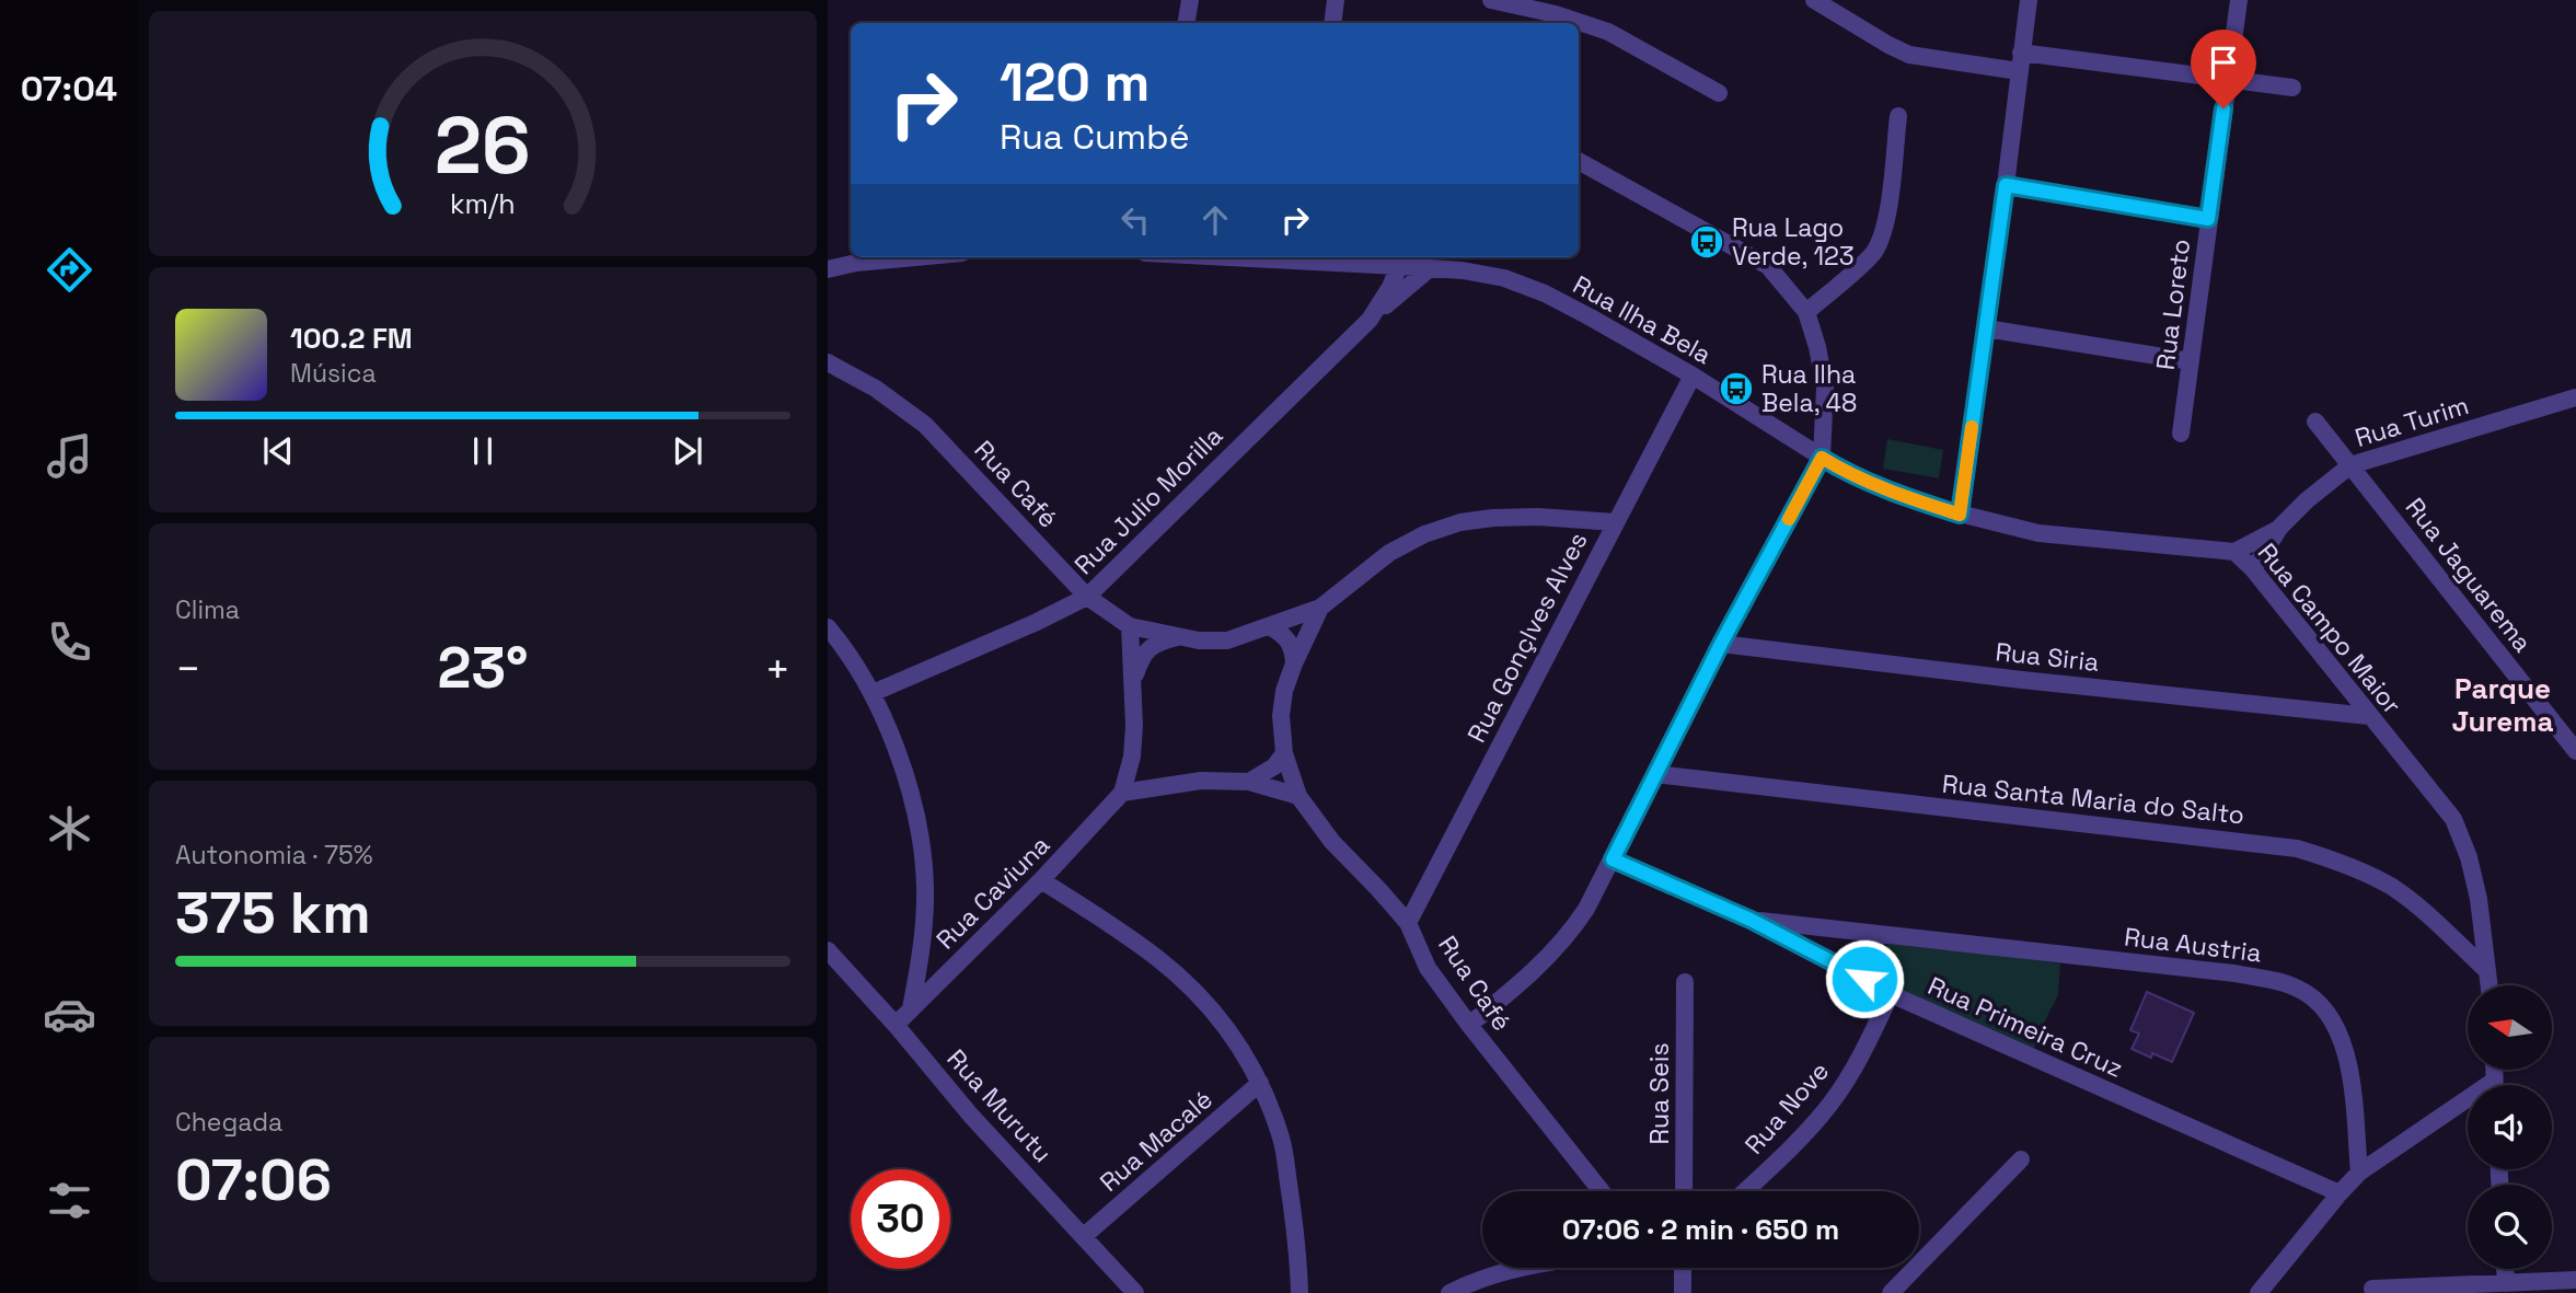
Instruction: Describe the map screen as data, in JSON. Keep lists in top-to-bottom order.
{
  "streets": {
    "street": [
      "Rua Loreto",
      "Rua Ilha Bela",
      "Rua Turim",
      "Rua Café",
      "Rua Julio Morilla",
      "Rua Jaguarema",
      "Rua Campo Maior",
      "Rua Gonçlves Alves",
      "Rua Siria",
      "Rua Santa Maria do Salto",
      "Rua Caviuna",
      "Rua Austria",
      "Rua Primeira Cruz",
      "Rua Seis",
      "Rua Murutu",
      "Rua Nove",
      "Rua Macalé"
    ]
  },
  "crossings": [
    ["Rua Ilha Bela", "Rua Julio Morilla"],
    ["Rua Ilha Bela", "Rua Campo Maior"],
    ["Rua Ilha Bela", "Rua Gonçlves Alves"],
    ["Rua Turim", "Rua Jaguarema"],
    ["Rua Turim", "Rua Campo Maior"],
    ["Rua Café", "Rua Julio Morilla"],
    ["Rua Café", "Rua Gonçlves Alves"],
    ["Rua Campo Maior", "Rua Siria"],
    ["Rua Campo Maior", "Rua Santa Maria do Salto"],
    ["Rua Caviuna", "Rua Murutu"],
    ["Rua Austria", "Rua Primeira Cruz"],
    ["Rua Primeira Cruz", "Rua Nove"],
    ["Rua Murutu", "Rua Macalé"]
  ],
  "districts": ["Parque Jurema"],
  "places": {
    "bus stop": ["Rua Lago Verde, 123", "Rua Ilha Bela, 48"]
  },
  "north": "left",
  "page": {
    "tabs": "07:04",
    "turn": ["120 m", "Rua Cumbé"],
    "song": ["100.2 FM", "Música"],
    "tile": [
      "Clima",
      ["Autonomia · 75%", "375 km"],
      ["Chegada", "07:06"]
    ],
    "heat": ["−", "23°", "+"],
    "limit": "30",
    "trip": "07:06 · 2 min · 650 m",
    "gauge": ["26", "km/h"]
  }
}
